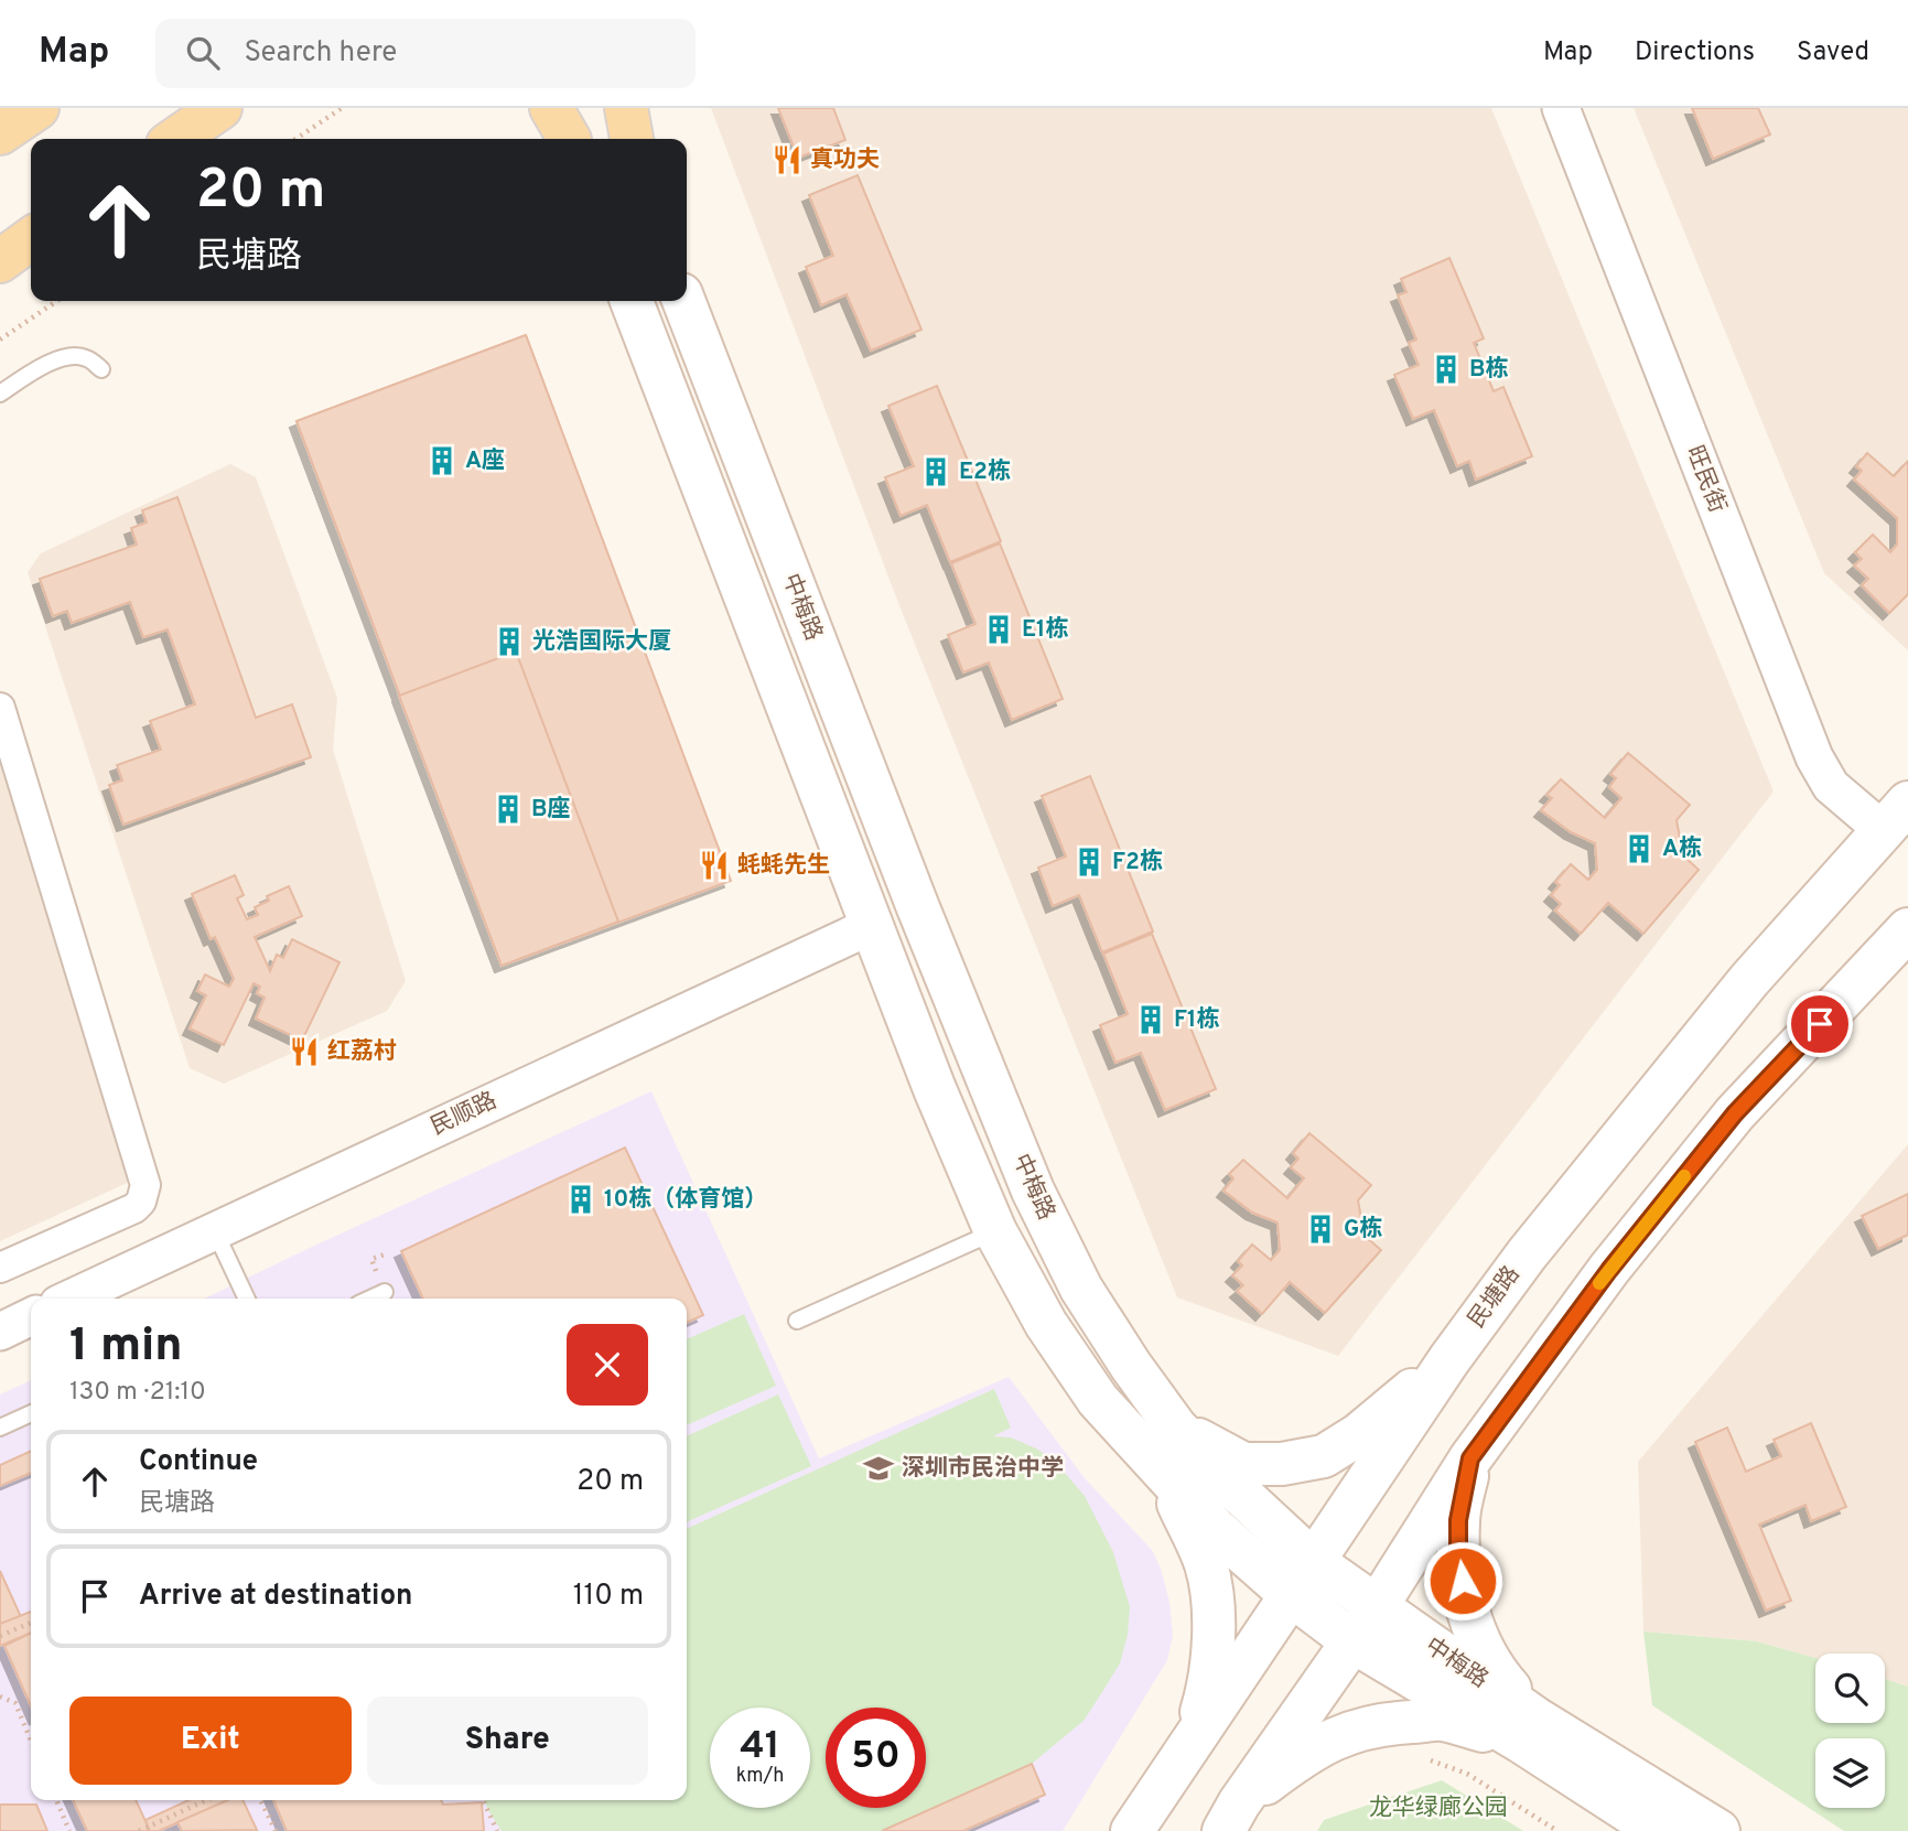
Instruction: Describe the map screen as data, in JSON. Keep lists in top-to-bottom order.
{
  "streets": {
    "main road": ["中梅路", "民塘路"],
    "street": ["旺民街", "民顺路"]
  },
  "crossings": [
    ["旺民街", "民塘路"],
    ["中梅路", "民顺路"],
    ["中梅路", "民塘路"]
  ],
  "parks": ["龙华绿廊公园"],
  "places": {
    "restaurant": ["真功夫", "蚝蚝先生", "红荔村"],
    "building": [
      "B栋",
      "A座",
      "E2栋",
      "E1栋",
      "光浩国际大厦",
      "B座",
      "A栋",
      "F2栋",
      "F1栋",
      "10栋（体育馆）",
      "G栋"
    ],
    "school or university": ["深圳市民治中学"]
  },
  "page": {
    "header": "Map",
    "search": "Search here",
    "nav": ["Map", "Directions", "Saved"],
    "turn": ["20 m", "民塘路"],
    "heading": ["1 min", "130 m · 21:10"],
    "list": [
      {
        "name": "Continue",
        "note": "民塘路",
        "value": "20 m"
      },
      {
        "name": "Arrive at destination",
        "value": "110 m"
      }
    ],
    "buttons": ["Exit", "Share"],
    "speed": "41 km/h",
    "limit": "50"
  }
}
